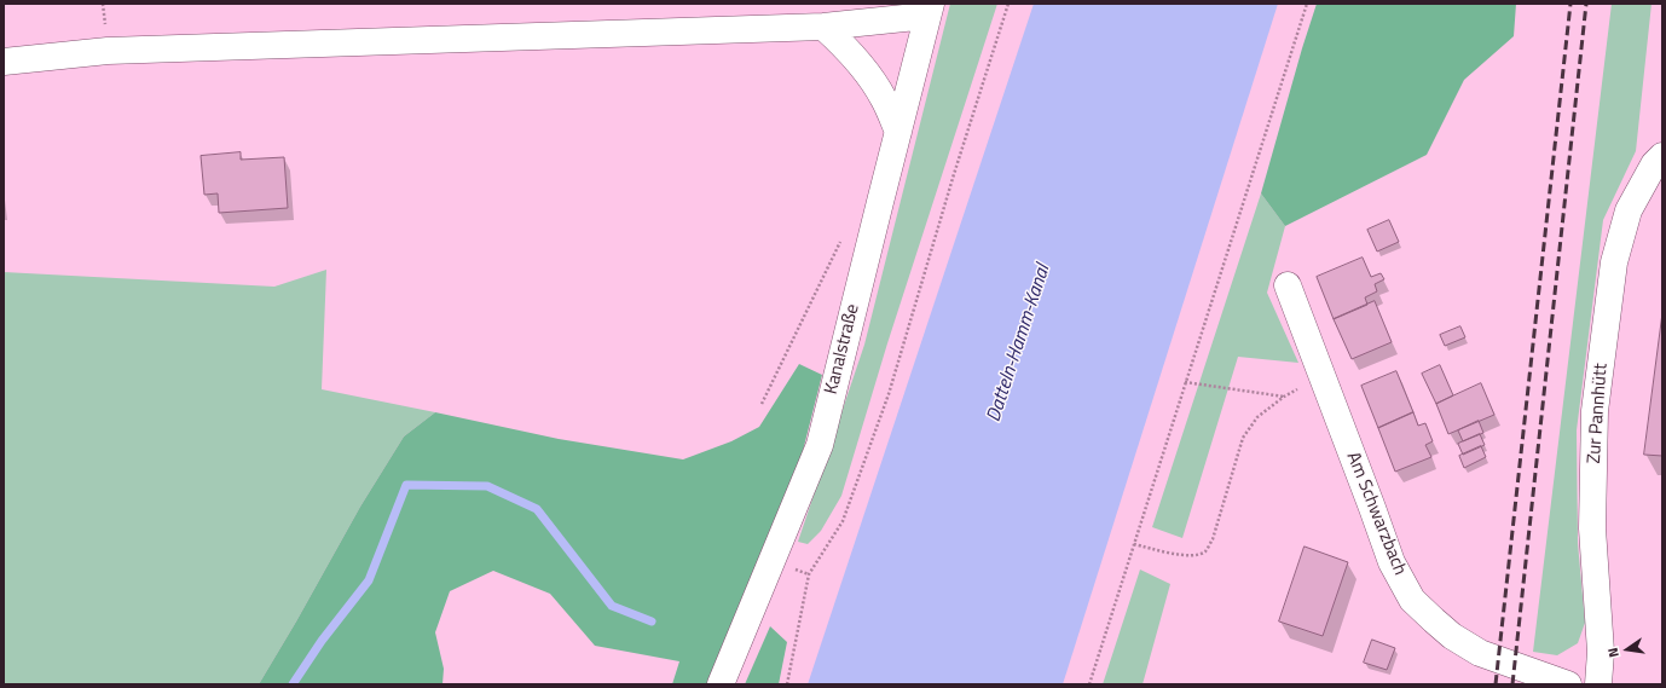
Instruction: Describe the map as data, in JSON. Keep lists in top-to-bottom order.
{
  "streets": {
    "street": ["Kanalstraße", "Zur Pannhütt", "Am Schwarzbach"]
  },
  "water": ["Datteln-Hamm-Kanal"],
  "north": "left"
}
